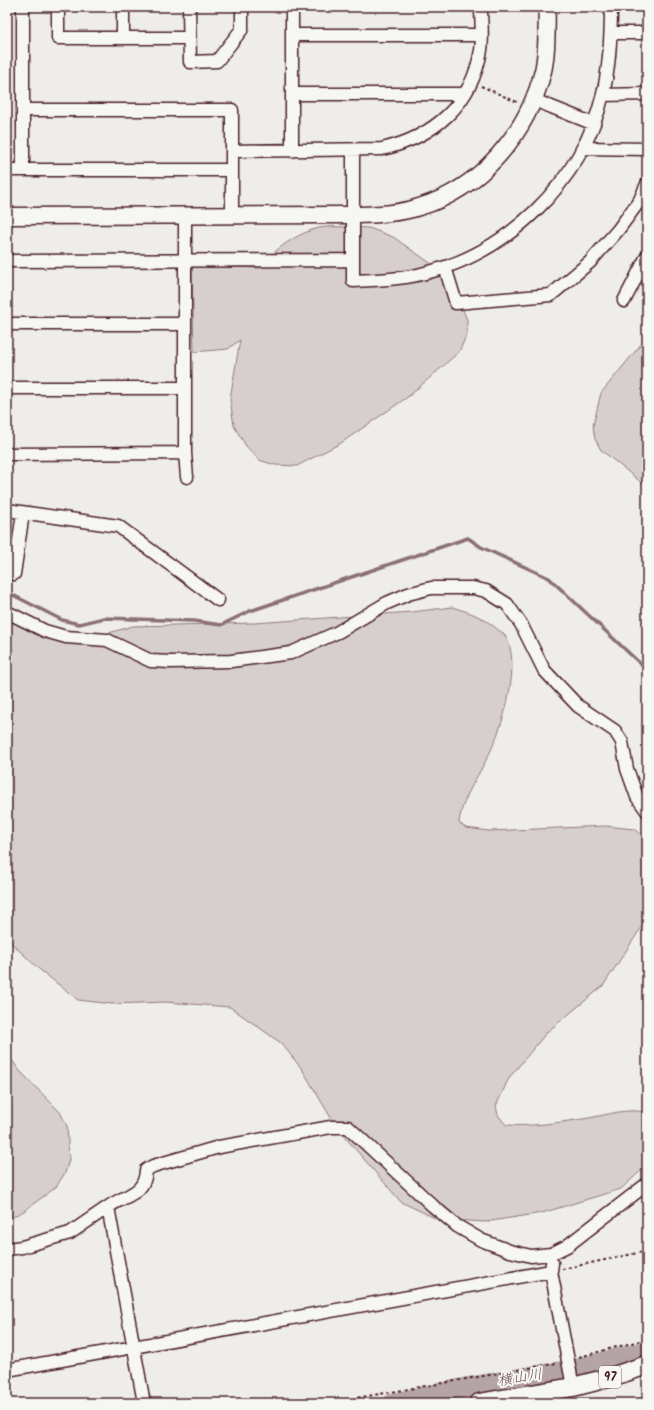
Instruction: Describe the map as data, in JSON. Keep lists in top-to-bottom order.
{
  "streets": {
    "main road": ["97"]
  },
  "water": ["横山川"]
}
